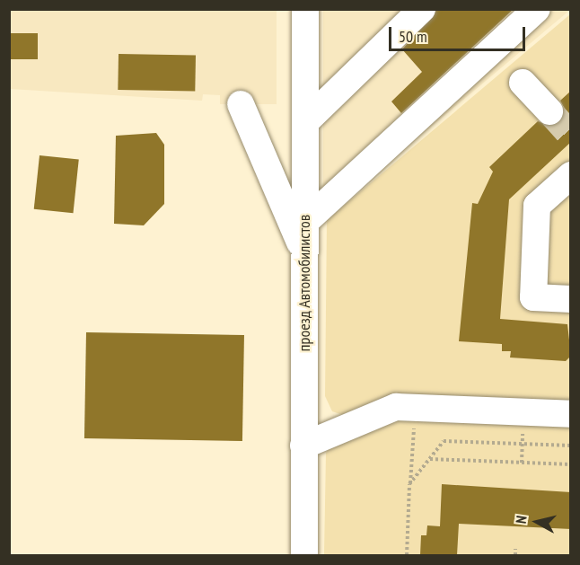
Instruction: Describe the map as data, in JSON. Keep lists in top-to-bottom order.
{
  "streets": {
    "street": ["проезд Автомобилистов"]
  },
  "scale_bar": "50 m",
  "north": "left"
}
